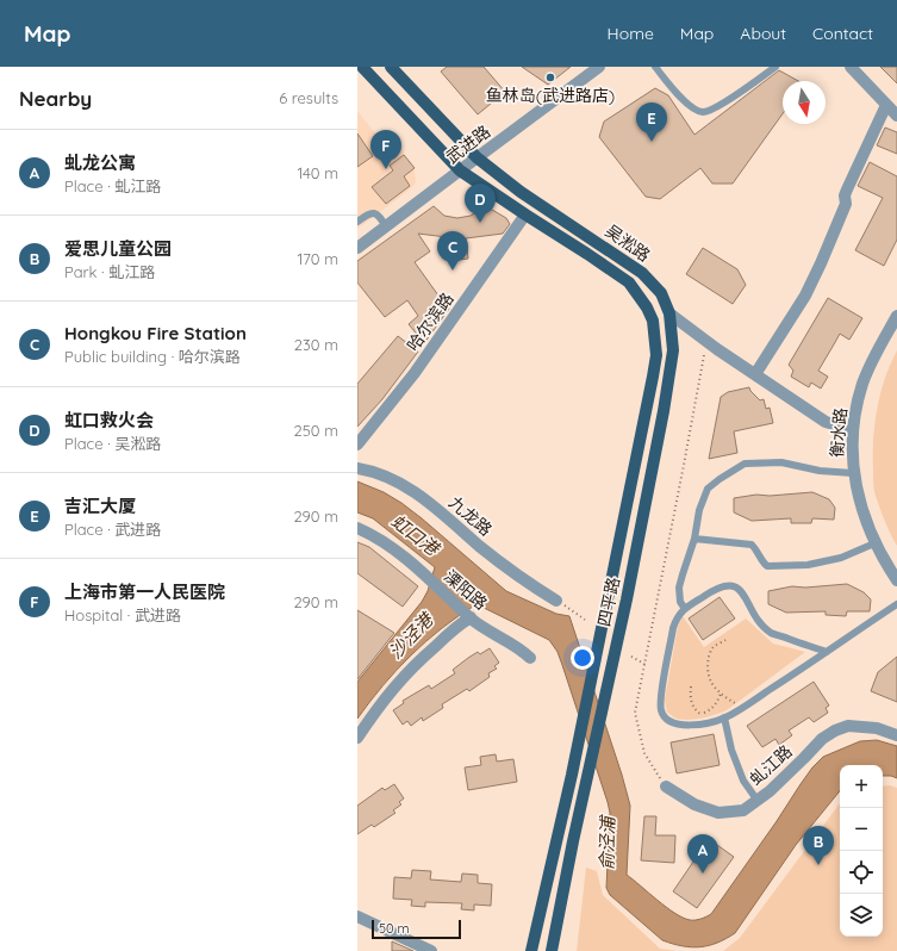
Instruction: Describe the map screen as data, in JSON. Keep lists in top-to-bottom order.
{
  "streets": {
    "main road": ["吴淞路", "四平路"],
    "street": [
      "武进路",
      "哈尔滨路",
      "衡水路",
      "九龙路",
      "溧阳路",
      "虬江路"
    ]
  },
  "crossings": [
    ["武进路", "吴淞路"],
    ["吴淞路", "哈尔滨路"],
    ["吴淞路", "衡水路"],
    ["吴淞路", "四平路"]
  ],
  "water": ["虹口港", "沙泾港", "俞泾浦"],
  "places": ["鱼林岛(武进路店)"],
  "scale_bar": "50 m",
  "north": "bottom",
  "page": {
    "header": "Map",
    "nav": [
      "Home",
      "Map",
      "About",
      "Contact"
    ],
    "heading": ["Nearby", "6 results"],
    "pins": [
      "E",
      "F",
      "D",
      "C",
      "B",
      "A"
    ],
    "list": [
      {
        "mark": "A",
        "name": "虬龙公寓",
        "note": "Place · 虬江路",
        "value": "140 m"
      },
      {
        "mark": "B",
        "name": "爱思儿童公园",
        "note": "Park · 虬江路",
        "value": "170 m"
      },
      {
        "mark": "C",
        "name": "Hongkou Fire Station",
        "note": "Public building · 哈尔滨路",
        "value": "230 m"
      },
      {
        "mark": "D",
        "name": "虹口救火会",
        "note": "Place · 吴淞路",
        "value": "250 m"
      },
      {
        "mark": "E",
        "name": "吉汇大厦",
        "note": "Place · 武进路",
        "value": "290 m"
      },
      {
        "mark": "F",
        "name": "上海市第一人民医院",
        "note": "Hospital · 武进路",
        "value": "290 m"
      }
    ],
    "map_buttons": ["+", "−"],
    "scale": "50 m"
  }
}
